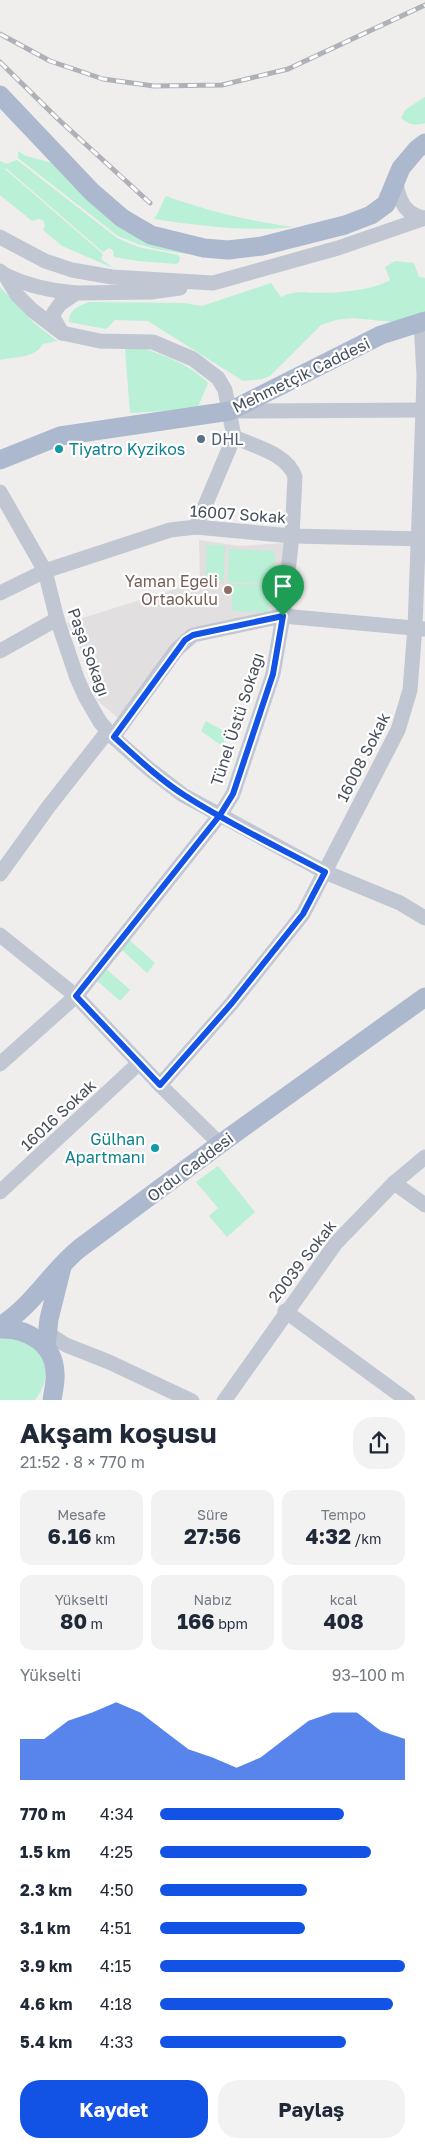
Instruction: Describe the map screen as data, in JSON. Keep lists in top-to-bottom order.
{
  "streets": {
    "main road": ["Mehmetçik Caddesi", "Ordu Caddesi"],
    "street": [
      "16007 Sokak",
      "Paşa Sokağı",
      "Tünel Üstü Sokağı",
      "16008 Sokak",
      "16016 Sokak",
      "20039 Sokak"
    ]
  },
  "crossings": [
    ["Mehmetçik Caddesi", "16008 Sokak"],
    ["16007 Sokak", "Paşa Sokağı"],
    ["16007 Sokak", "Tünel Üstü Sokağı"],
    ["16007 Sokak", "16008 Sokak"],
    ["Paşa Sokağı", "Tünel Üstü Sokağı"],
    ["Paşa Sokağı", "16008 Sokak"]
  ],
  "places": [
    "DHL",
    "Tiyatro Kyzikos",
    "Yaman Egeli Ortaokulu",
    "Gülhan Apartmanı"
  ],
  "page": {
    "heading": ["Akşam koşusu", "21:52 · 8 × 770 m"],
    "stats": [
      ["Mesafe", "6.16 km"],
      ["Süre", "27:56"],
      ["Tempo", "4:32 /km"],
      ["Yükselti", "80 m"],
      ["Nabız", "166 bpm"],
      ["kcal", "408"]
    ],
    "chart": ["Yükselti", "93–100 m"],
    "list": [
      {
        "name": "770 m",
        "note": "4:34"
      },
      {
        "name": "1.5 km",
        "note": "4:25"
      },
      {
        "name": "2.3 km",
        "note": "4:50"
      },
      {
        "name": "3.1 km",
        "note": "4:51"
      },
      {
        "name": "3.9 km",
        "note": "4:15"
      },
      {
        "name": "4.6 km",
        "note": "4:18"
      },
      {
        "name": "5.4 km",
        "note": "4:33"
      }
    ],
    "buttons": ["Kaydet", "Paylaş"]
  }
}
